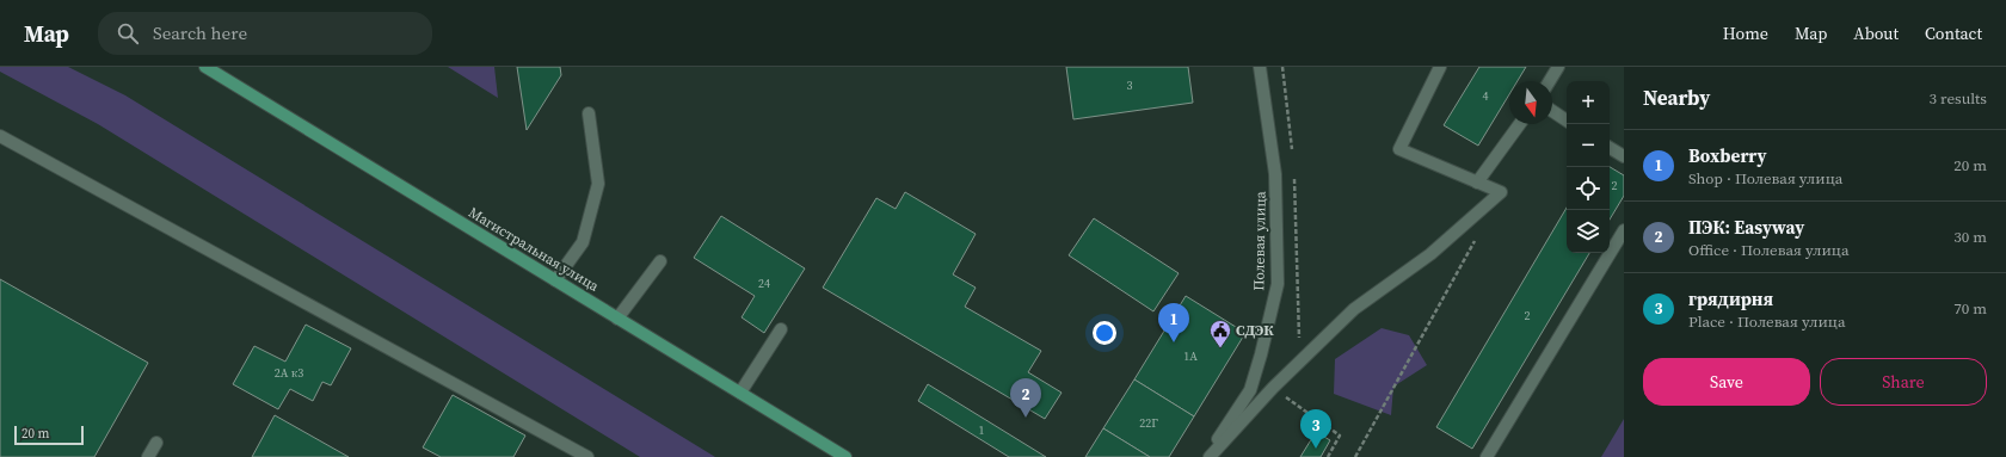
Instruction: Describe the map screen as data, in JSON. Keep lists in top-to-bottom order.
{
  "streets": {
    "main road": ["Магистральная улица"],
    "street": ["Полевая улица"]
  },
  "places": {
    "public building": ["СДЭК"]
  },
  "house_numbers": [
    "3",
    "4",
    "2",
    "24",
    "2",
    "1А",
    "2А к3",
    "22Г",
    "1"
  ],
  "scale_bar": "20 m",
  "north": "bottom",
  "page": {
    "header": "Map",
    "search": "Search here",
    "nav": [
      "Home",
      "Map",
      "About",
      "Contact"
    ],
    "heading": ["Nearby", "3 results"],
    "map_buttons": ["+", "−"],
    "list": [
      {
        "mark": "1",
        "name": "Boxberry",
        "note": "Shop · Полевая улица",
        "value": "20 m"
      },
      {
        "mark": "2",
        "name": "ПЭК: Easyway",
        "note": "Office · Полевая улица",
        "value": "30 m"
      },
      {
        "mark": "3",
        "name": "грядирня",
        "note": "Place · Полевая улица",
        "value": "70 m"
      }
    ],
    "pins": ["1", "2", "3"],
    "buttons": ["Save", "Share"],
    "scale": "20 m"
  }
}
